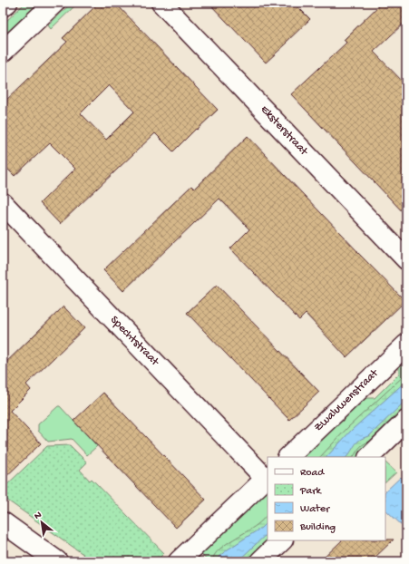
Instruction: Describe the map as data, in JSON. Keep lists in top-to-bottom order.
{
  "streets": {
    "street": ["Eksterstraat", "Spechtstraat", "Zwaluwenstraat"]
  },
  "legend": [
    "Road",
    "Park",
    "Water",
    "Building"
  ],
  "north": "top left"
}
